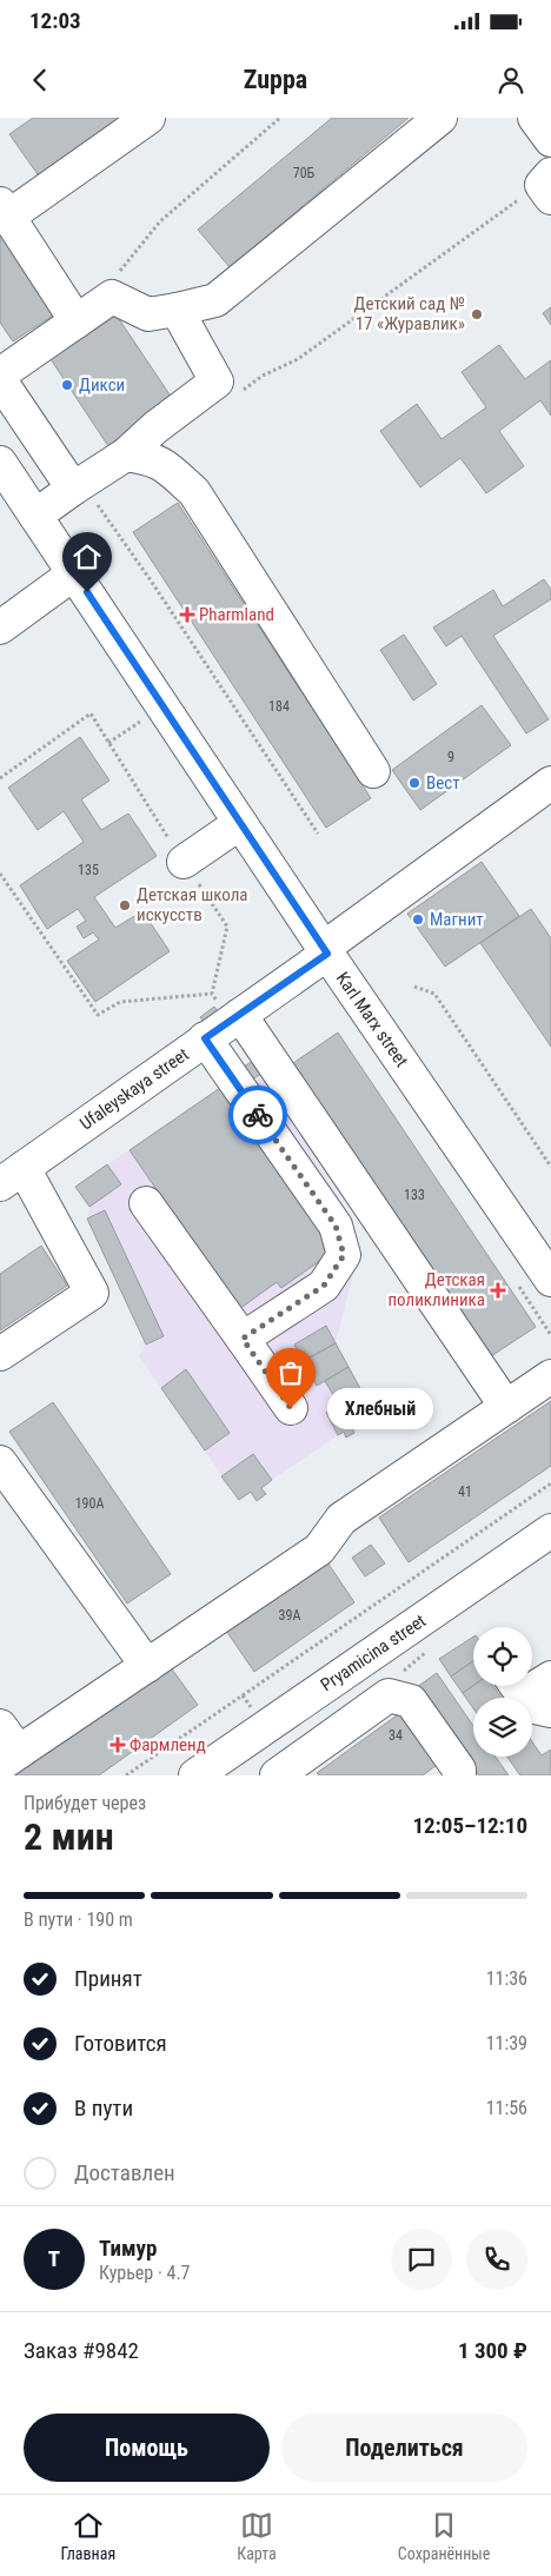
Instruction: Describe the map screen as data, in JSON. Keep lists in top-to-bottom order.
{
  "streets": {
    "street": ["Karl Marx street", "Ufaleyskaya street", "Pryamicina street"]
  },
  "crossings": [
    ["Karl Marx street", "Ufaleyskaya street"]
  ],
  "places": {
    "other": [
      "Детский сад № 17 «Журавлик»",
      "Дикси",
      "Вест",
      "Детская школа искусств",
      "Магнит",
      "Хлебный"
    ],
    "health": ["Pharmland", "Детская поликлиника", "Фармленд"]
  },
  "house_numbers": [
    "70Б",
    "184",
    "9",
    "135",
    "133",
    "41",
    "190А",
    "39А",
    "34"
  ],
  "page": {
    "status": "12:03",
    "header": "Zuppa",
    "bubble": "Хлебный",
    "heading": ["2 мин", "Прибудет через", "12:05–12:10"],
    "panel": [
      "Тимур",
      "Курьер · 4.7",
      "Заказ #9842",
      "1 300 ₽"
    ],
    "bar": "В пути · 190 m",
    "list": [
      ["Принят", "11:36"],
      ["Готовится", "11:39"],
      ["В пути", "11:56"],
      "Доставлен"
    ],
    "round": "Т",
    "buttons": ["Помощь", "Поделиться"],
    "tabs": ["Главная", "Карта", "Сохранённые"]
  }
}
